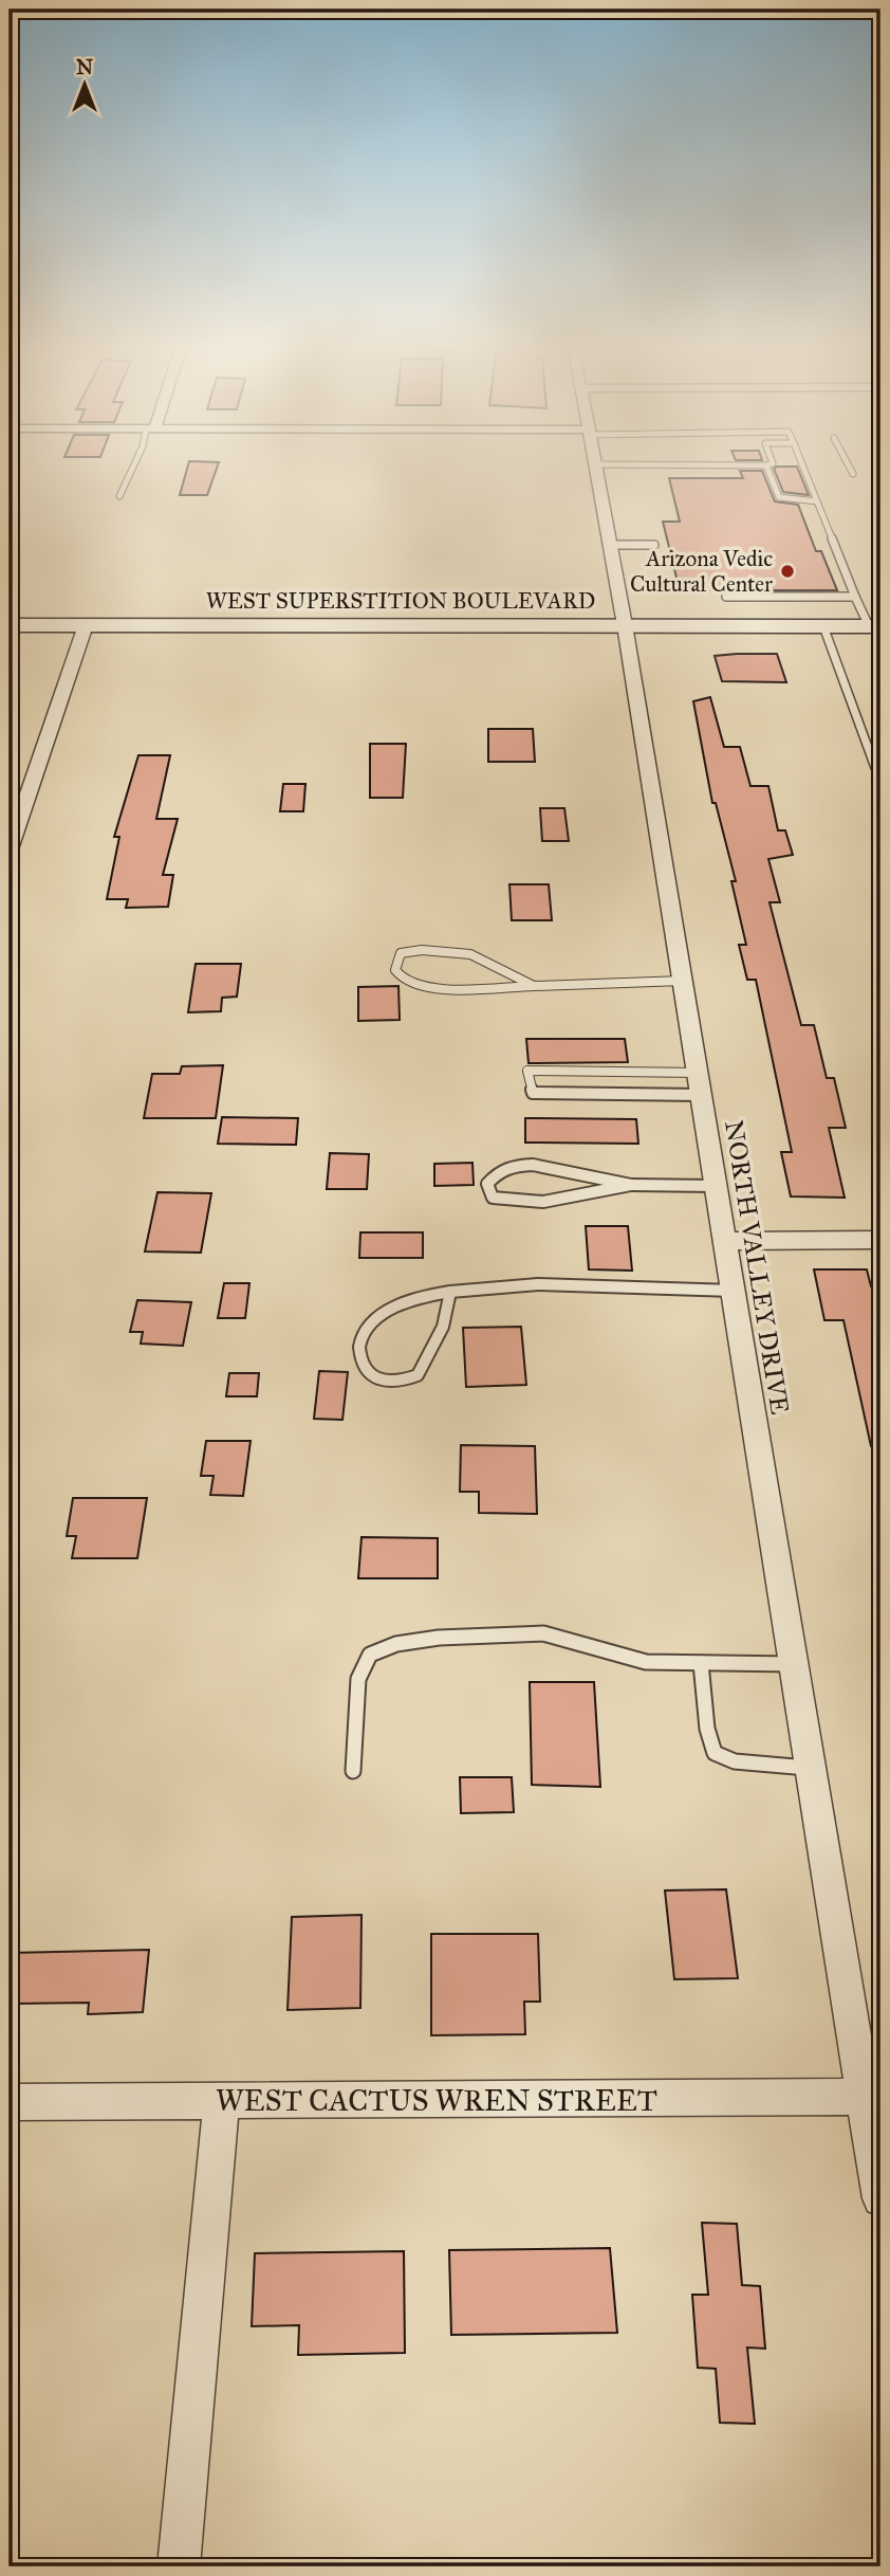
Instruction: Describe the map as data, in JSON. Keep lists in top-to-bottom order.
{
  "streets": {
    "main road": ["WEST SUPERSTITION BOULEVARD"],
    "street": ["NORTH VALLEY DRIVE", "WEST CACTUS WREN STREET"]
  },
  "crossings": [
    ["WEST SUPERSTITION BOULEVARD", "NORTH VALLEY DRIVE"],
    ["NORTH VALLEY DRIVE", "WEST CACTUS WREN STREET"]
  ],
  "places": ["Arizona Vedic Cultural Center"],
  "north": "top"
}
